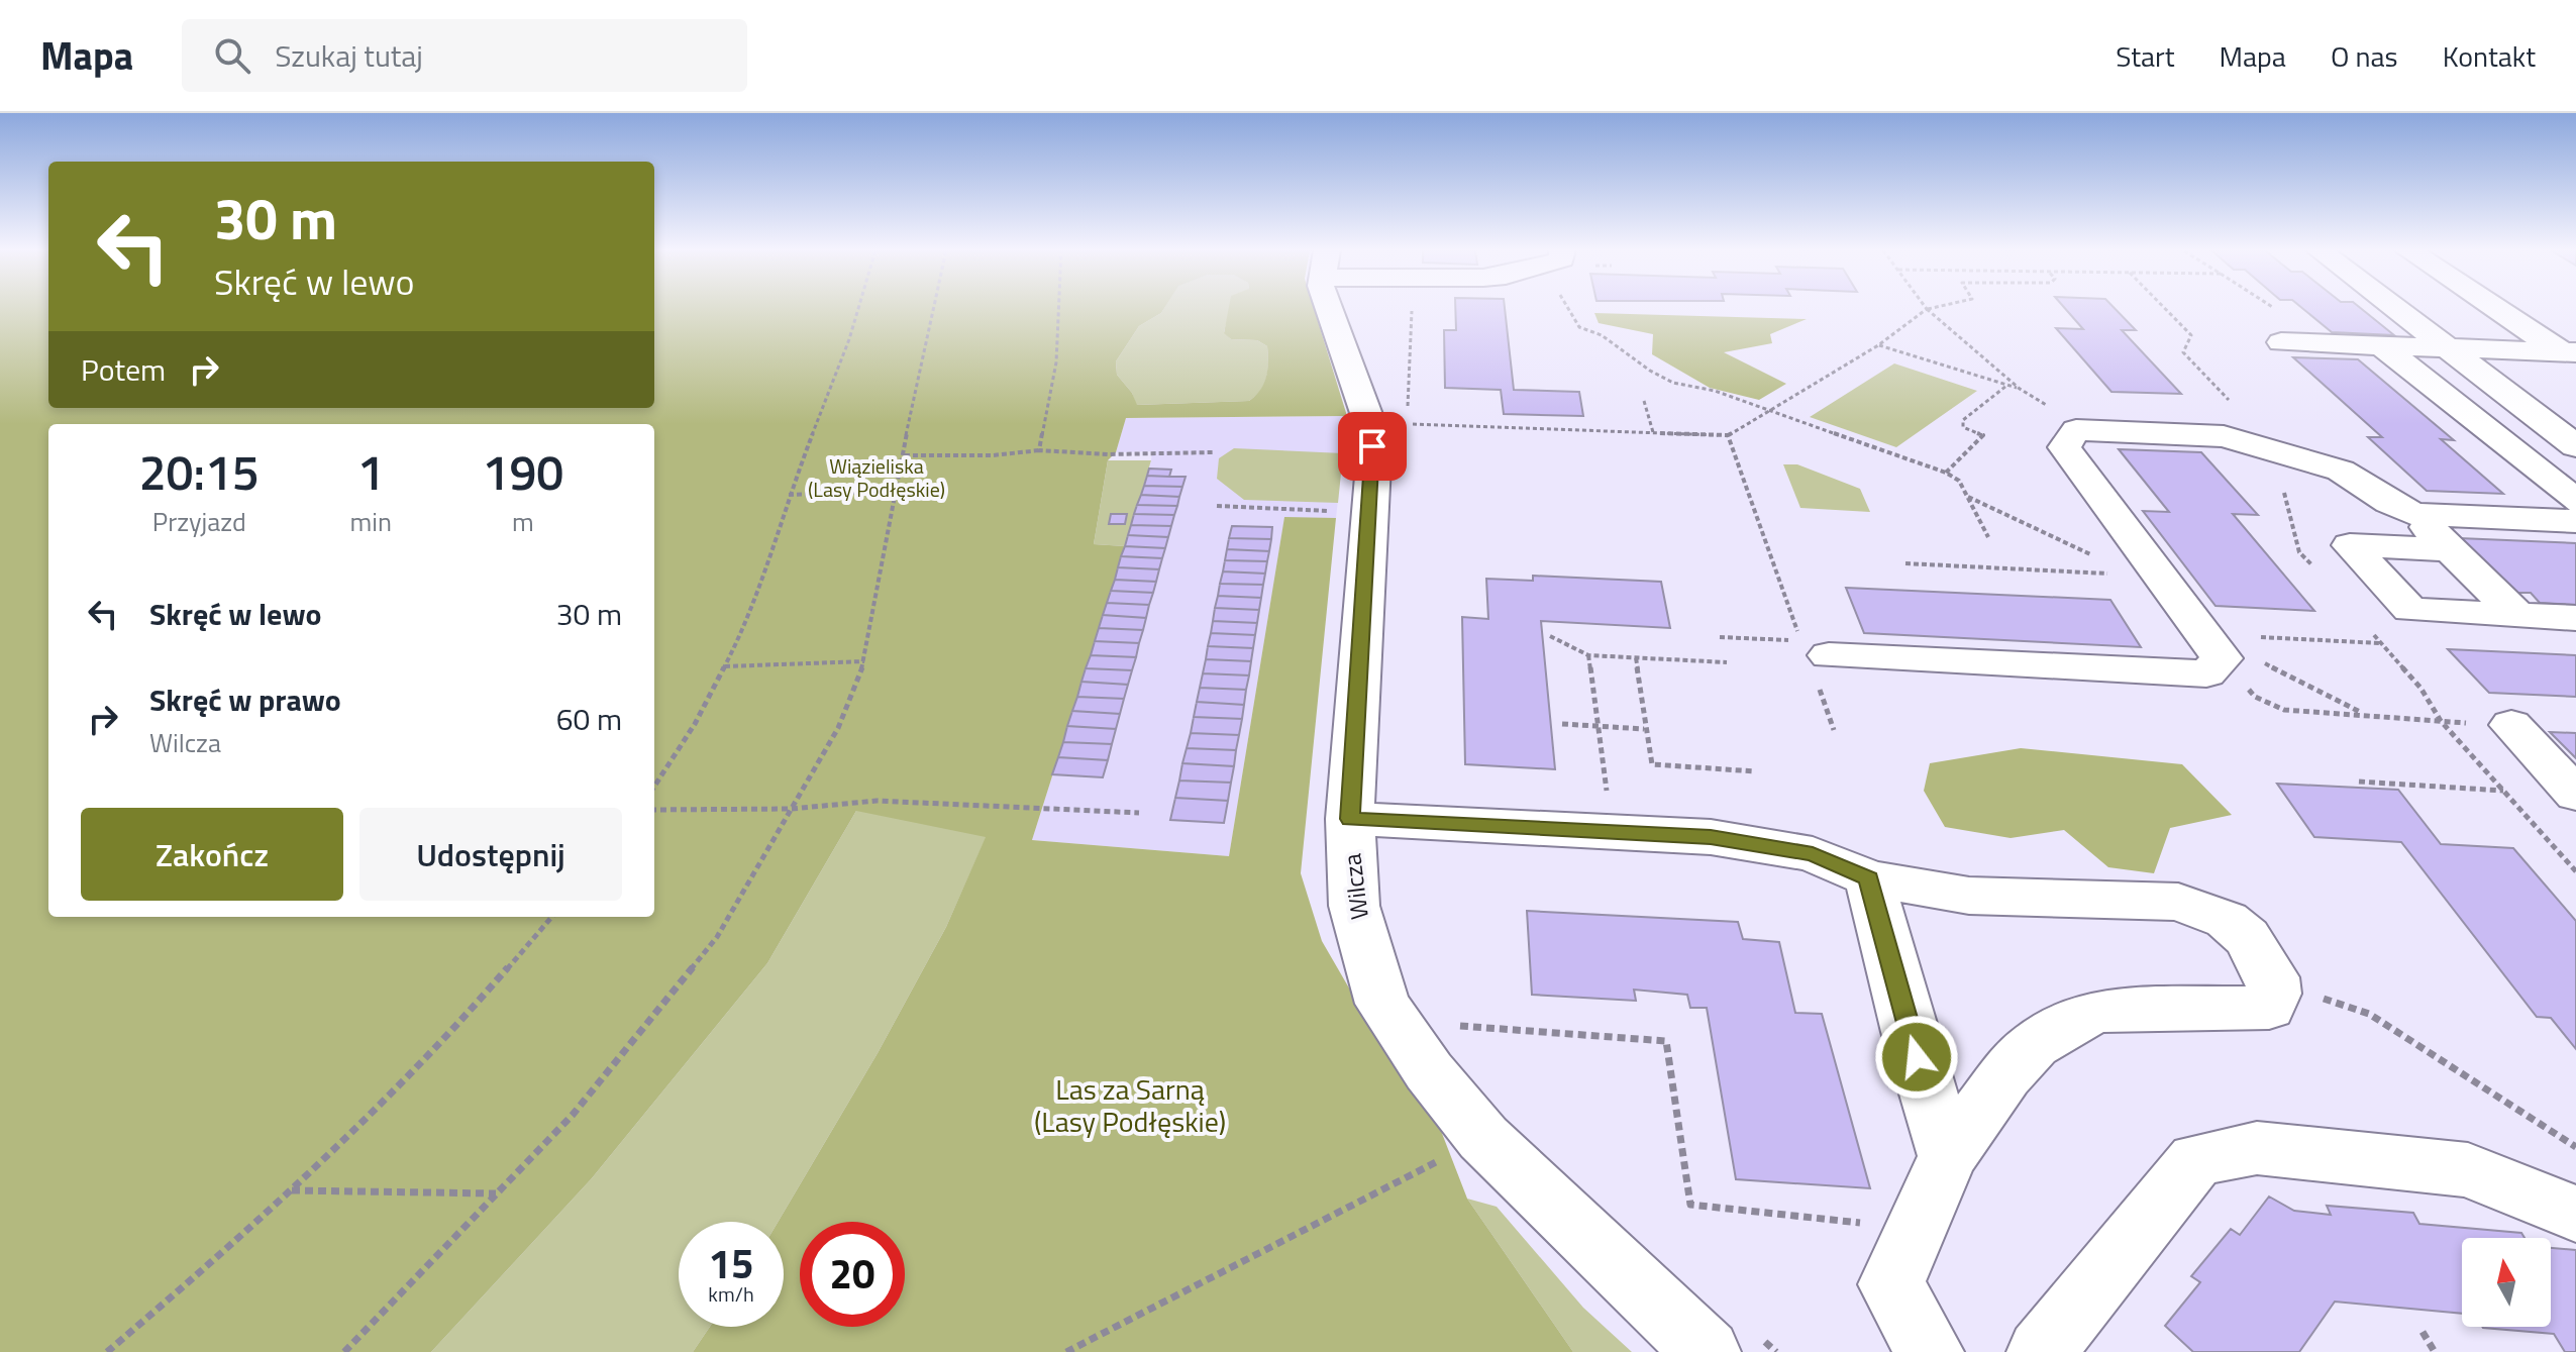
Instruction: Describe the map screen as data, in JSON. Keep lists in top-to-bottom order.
{
  "streets": {
    "street": ["Wilcza"]
  },
  "parks": ["Wiązieliska (Lasy Podłęskie)", "Las za Sarną (Lasy Podłęskie)"],
  "north": "top",
  "page": {
    "header": "Mapa",
    "search": "Szukaj tutaj",
    "nav": [
      "Start",
      "Mapa",
      "O nas",
      "Kontakt"
    ],
    "turn": ["30 m", "Skręć w lewo"],
    "then": "Potem",
    "eta": [
      "20:15",
      "Przyjazd",
      "1",
      "min",
      "190",
      "m"
    ],
    "list": [
      {
        "name": "Skręć w lewo",
        "value": "30 m"
      },
      {
        "name": "Skręć w prawo",
        "note": "Wilcza",
        "value": "60 m"
      }
    ],
    "buttons": ["Zakończ", "Udostępnij"],
    "speed": "15 km/h",
    "limit": "20"
  }
}
